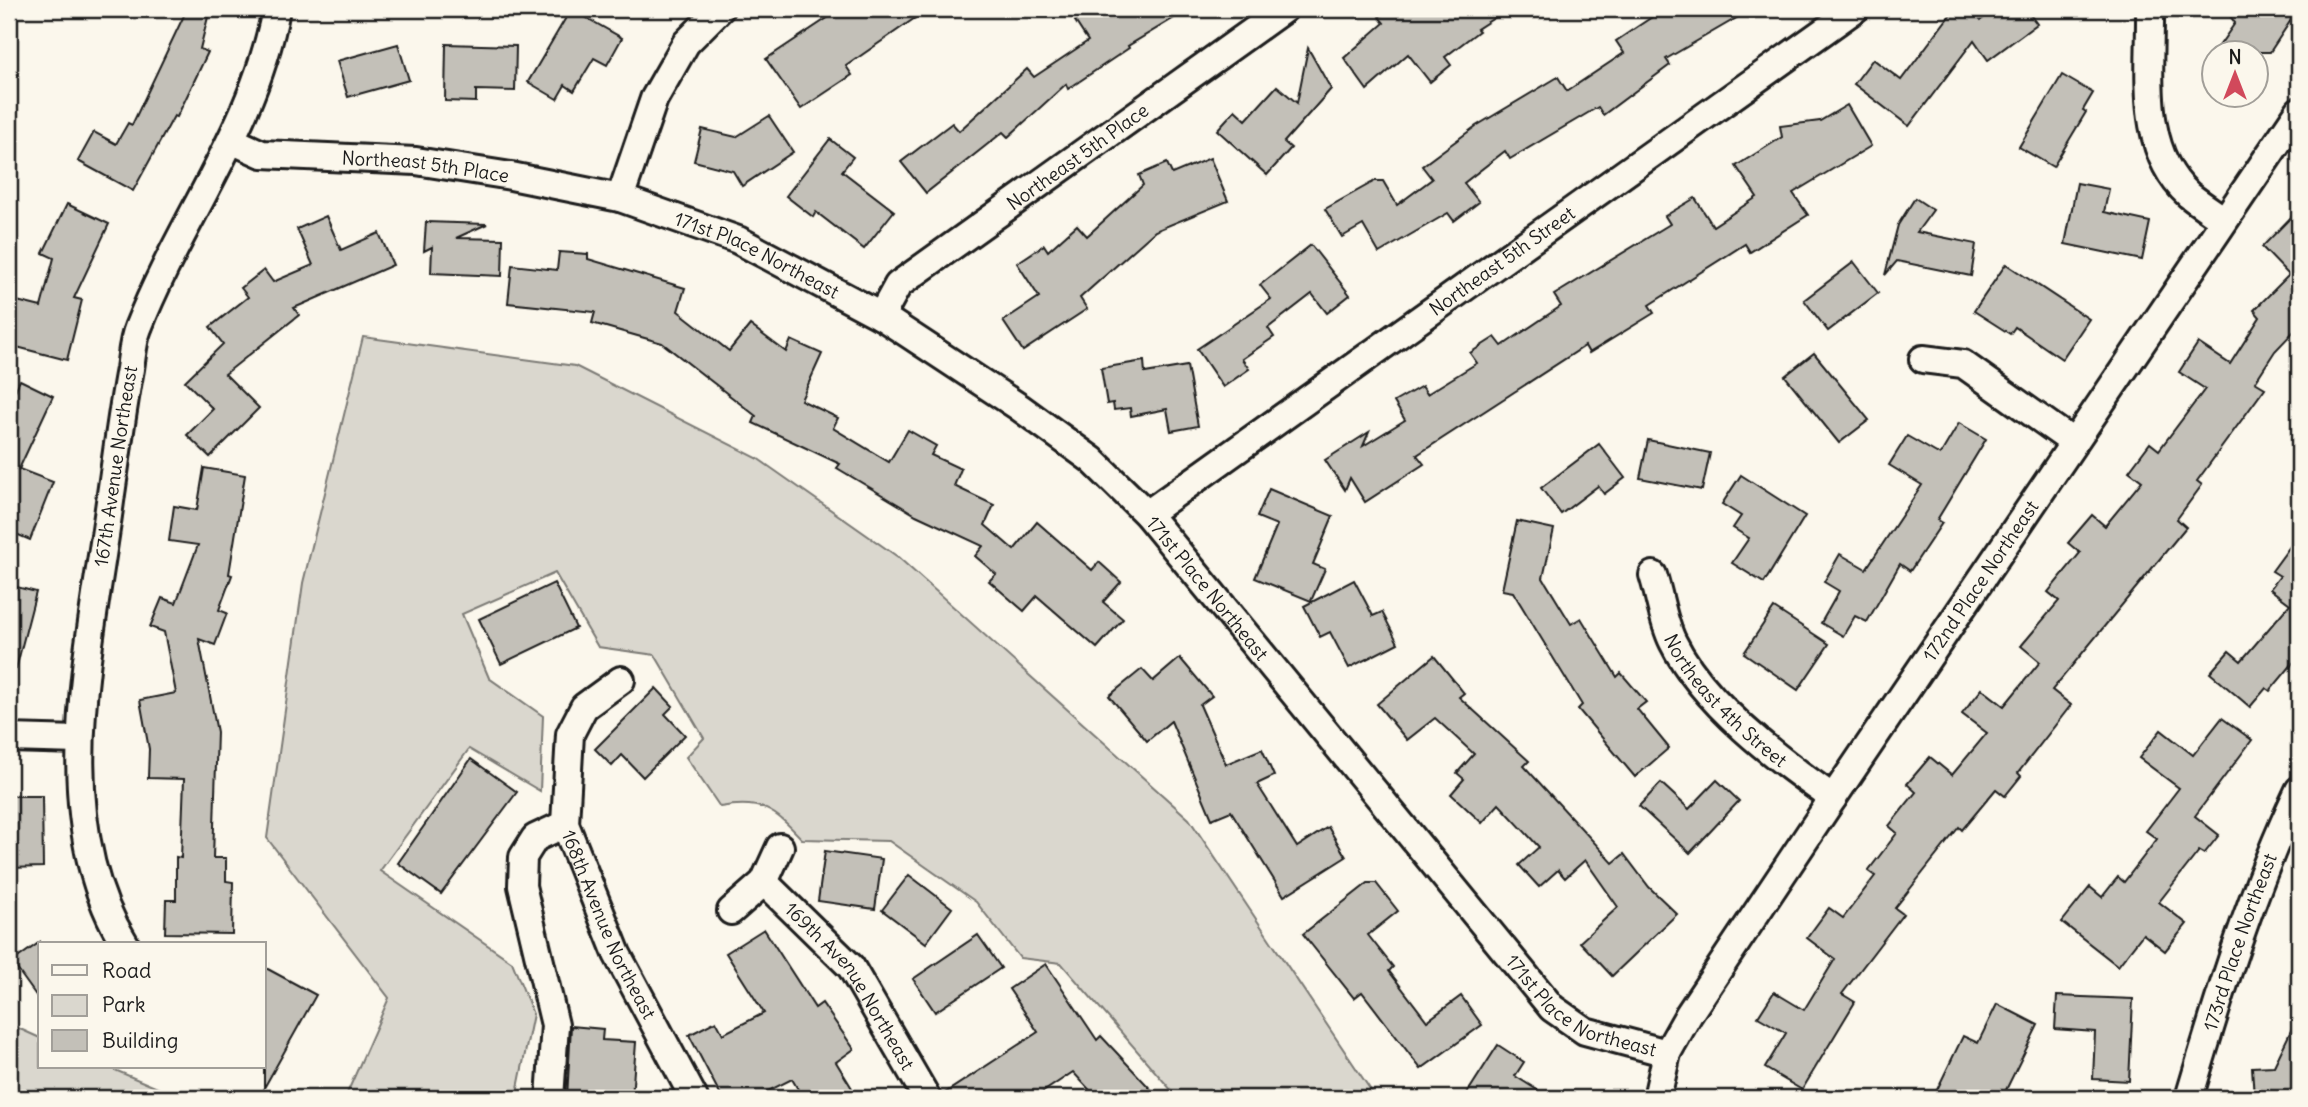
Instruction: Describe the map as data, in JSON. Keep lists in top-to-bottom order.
{
  "streets": {
    "street": [
      "Northeast 5th Place",
      "171st Place Northeast",
      "Northeast 5th Street",
      "167th Avenue Northeast",
      "172nd Place Northeast",
      "Northeast 4th Street",
      "168th Avenue Northeast",
      "173rd Place Northeast",
      "169th Avenue Northeast"
    ]
  },
  "crossings": [
    ["Northeast 5th Place", "171st Place Northeast"],
    ["Northeast 5th Place", "167th Avenue Northeast"],
    ["171st Place Northeast", "Northeast 5th Street"],
    ["171st Place Northeast", "172nd Place Northeast"],
    ["172nd Place Northeast", "Northeast 4th Street"]
  ],
  "legend": ["Road", "Park", "Building"],
  "north": "top"
}
